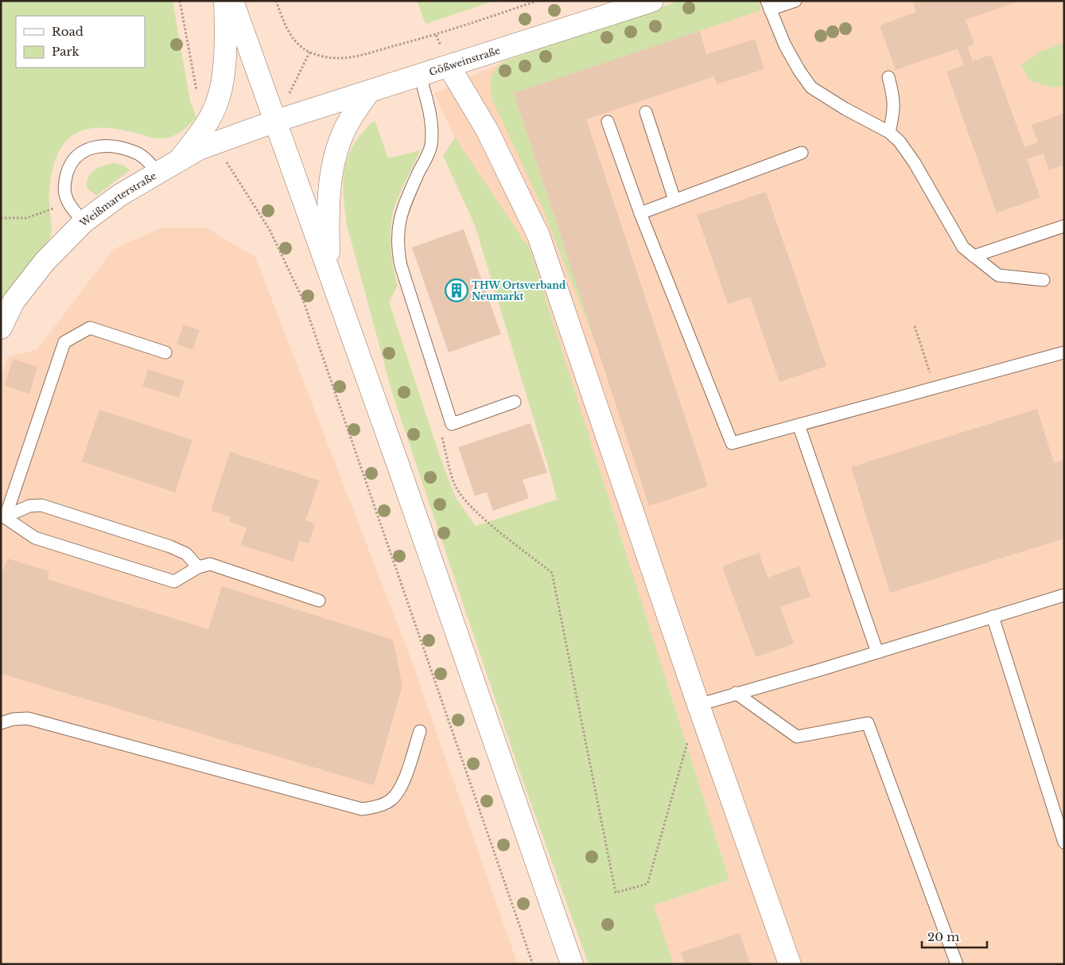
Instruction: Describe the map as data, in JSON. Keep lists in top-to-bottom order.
{
  "streets": {
    "street": ["Gößweinstraße", "Weißmarterstraße"]
  },
  "places": {
    "building": ["THW Ortsverband Neumarkt"]
  },
  "legend": ["Road", "Park"],
  "scale_bar": "20 m"
}
